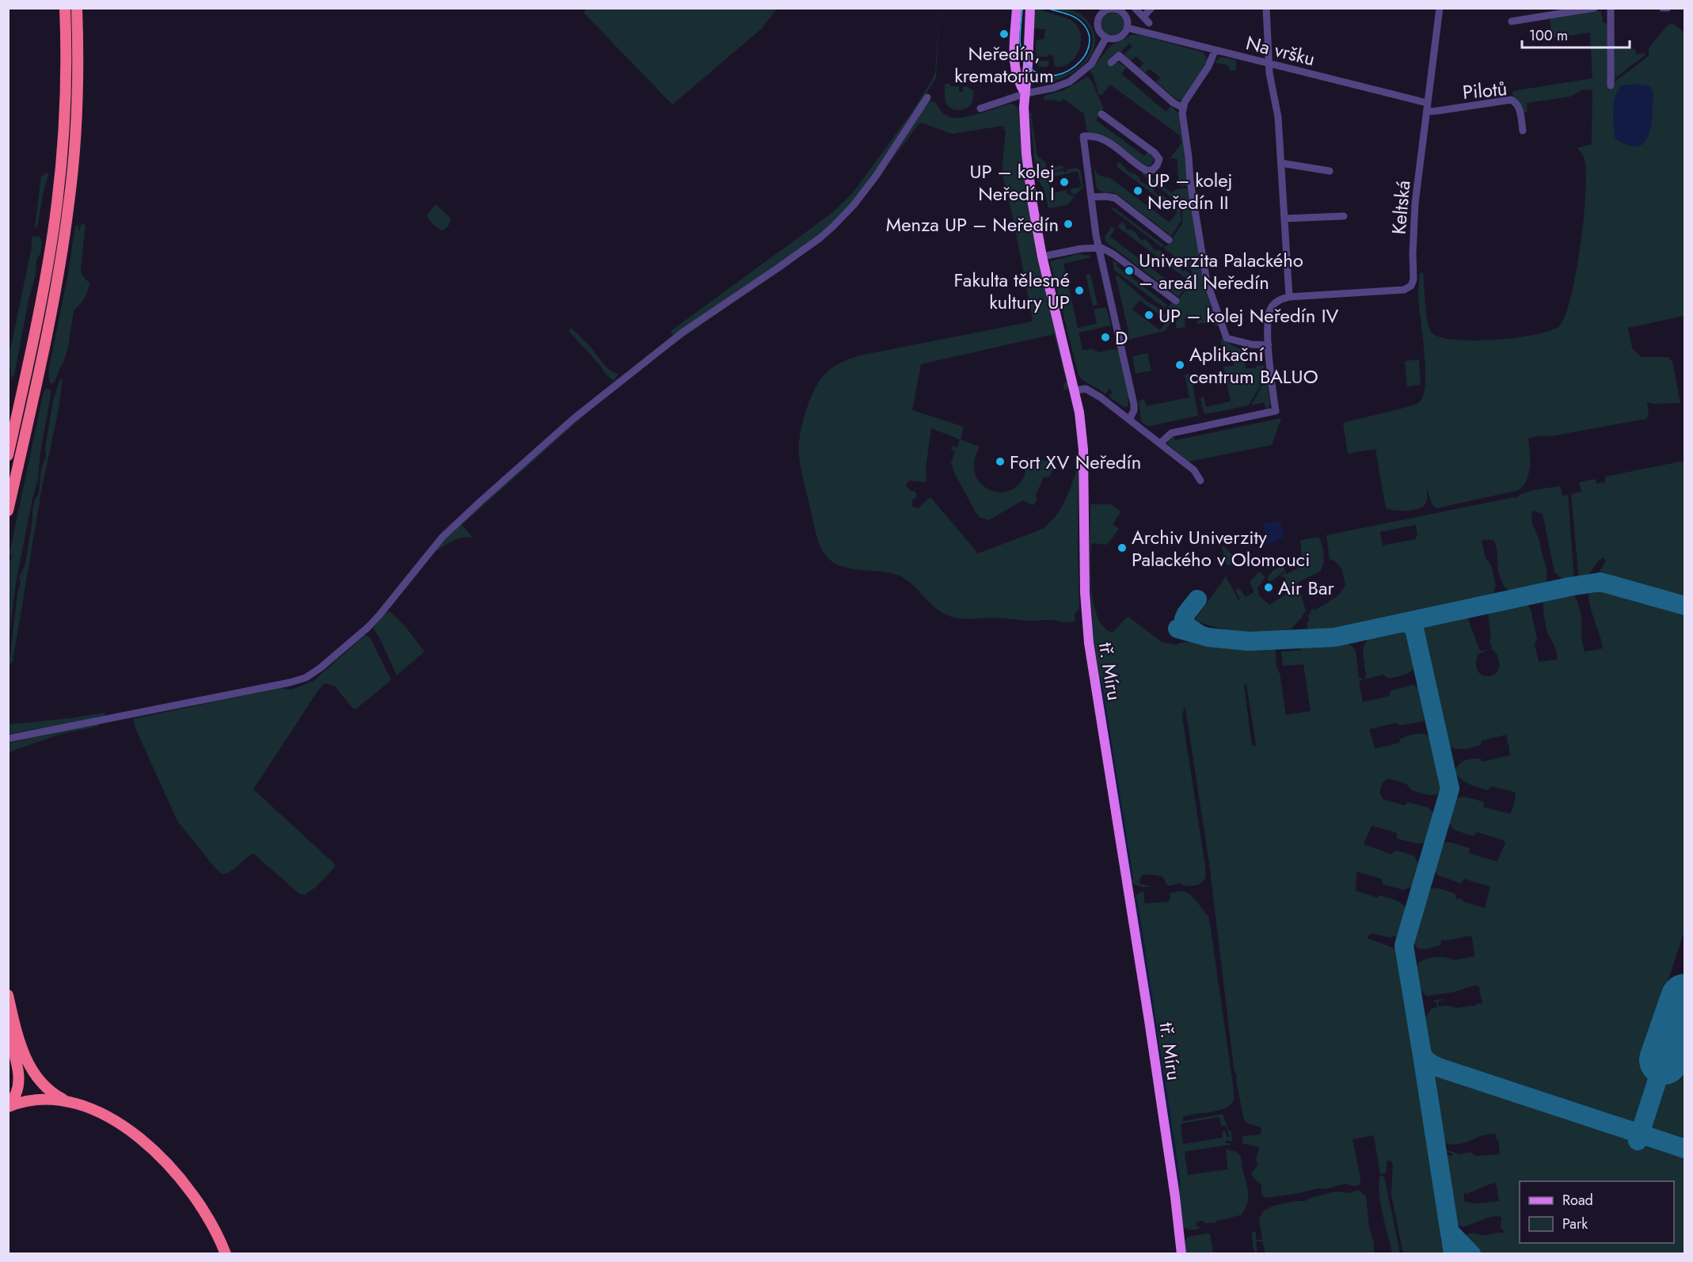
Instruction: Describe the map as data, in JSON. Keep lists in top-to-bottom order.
{
  "streets": {
    "main road": ["tř. Míru"],
    "street": ["Na vršku", "Pilotů", "Keltská"]
  },
  "crossings": [
    ["Na vršku", "Keltská"],
    ["Pilotů", "Keltská"]
  ],
  "places": [
    "Neředín, krematorium",
    "UP – kolej Neředín I",
    "UP – kolej Neředín II",
    "Menza UP – Neředín",
    "Univerzita Palackého – areál Neředín",
    "Fakulta tělesné kultury UP",
    "UP – kolej Neředín IV",
    "D",
    "Aplikační centrum BALUO",
    "Fort XV Neředín",
    "Archiv Univerzity Palackého v Olomouci",
    "Air Bar"
  ],
  "legend": ["Road", "Park"],
  "scale_bar": "100 m"
}
